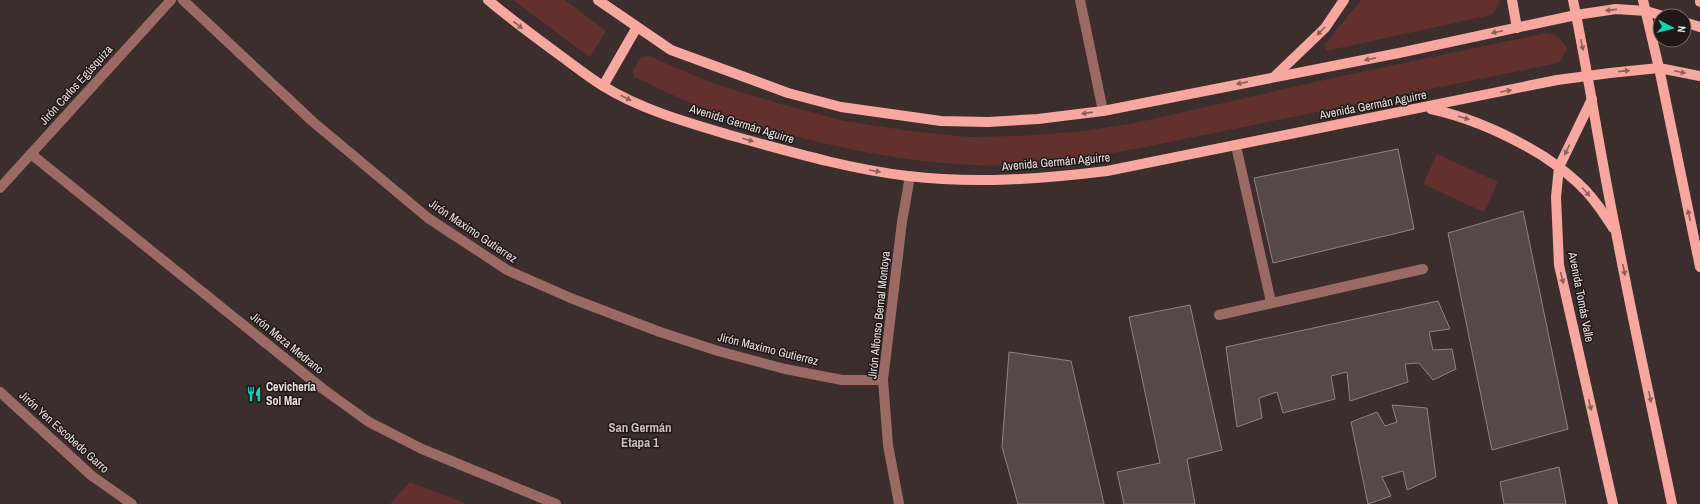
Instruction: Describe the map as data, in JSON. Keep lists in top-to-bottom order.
{
  "streets": {
    "main road": ["Avenida Germán Aguirre", "Avenida Tomás Valle"],
    "street": [
      "Jirón Carlos Egúsquiza",
      "Jirón Maximo Gutierrez",
      "Jirón Alfonso Bernal Montoya",
      "Jirón Meza Medrano",
      "Jirón Yen Escobedo Garro"
    ]
  },
  "crossings": [
    ["Jirón Carlos Egúsquiza", "Jirón Meza Medrano"],
    ["Avenida Germán Aguirre", "Jirón Alfonso Bernal Montoya"],
    ["Jirón Maximo Gutierrez", "Jirón Alfonso Bernal Montoya"]
  ],
  "districts": ["San Germán Etapa 1"],
  "places": {
    "restaurant": ["Cevichería Sol Mar"]
  },
  "north": "right"
}
